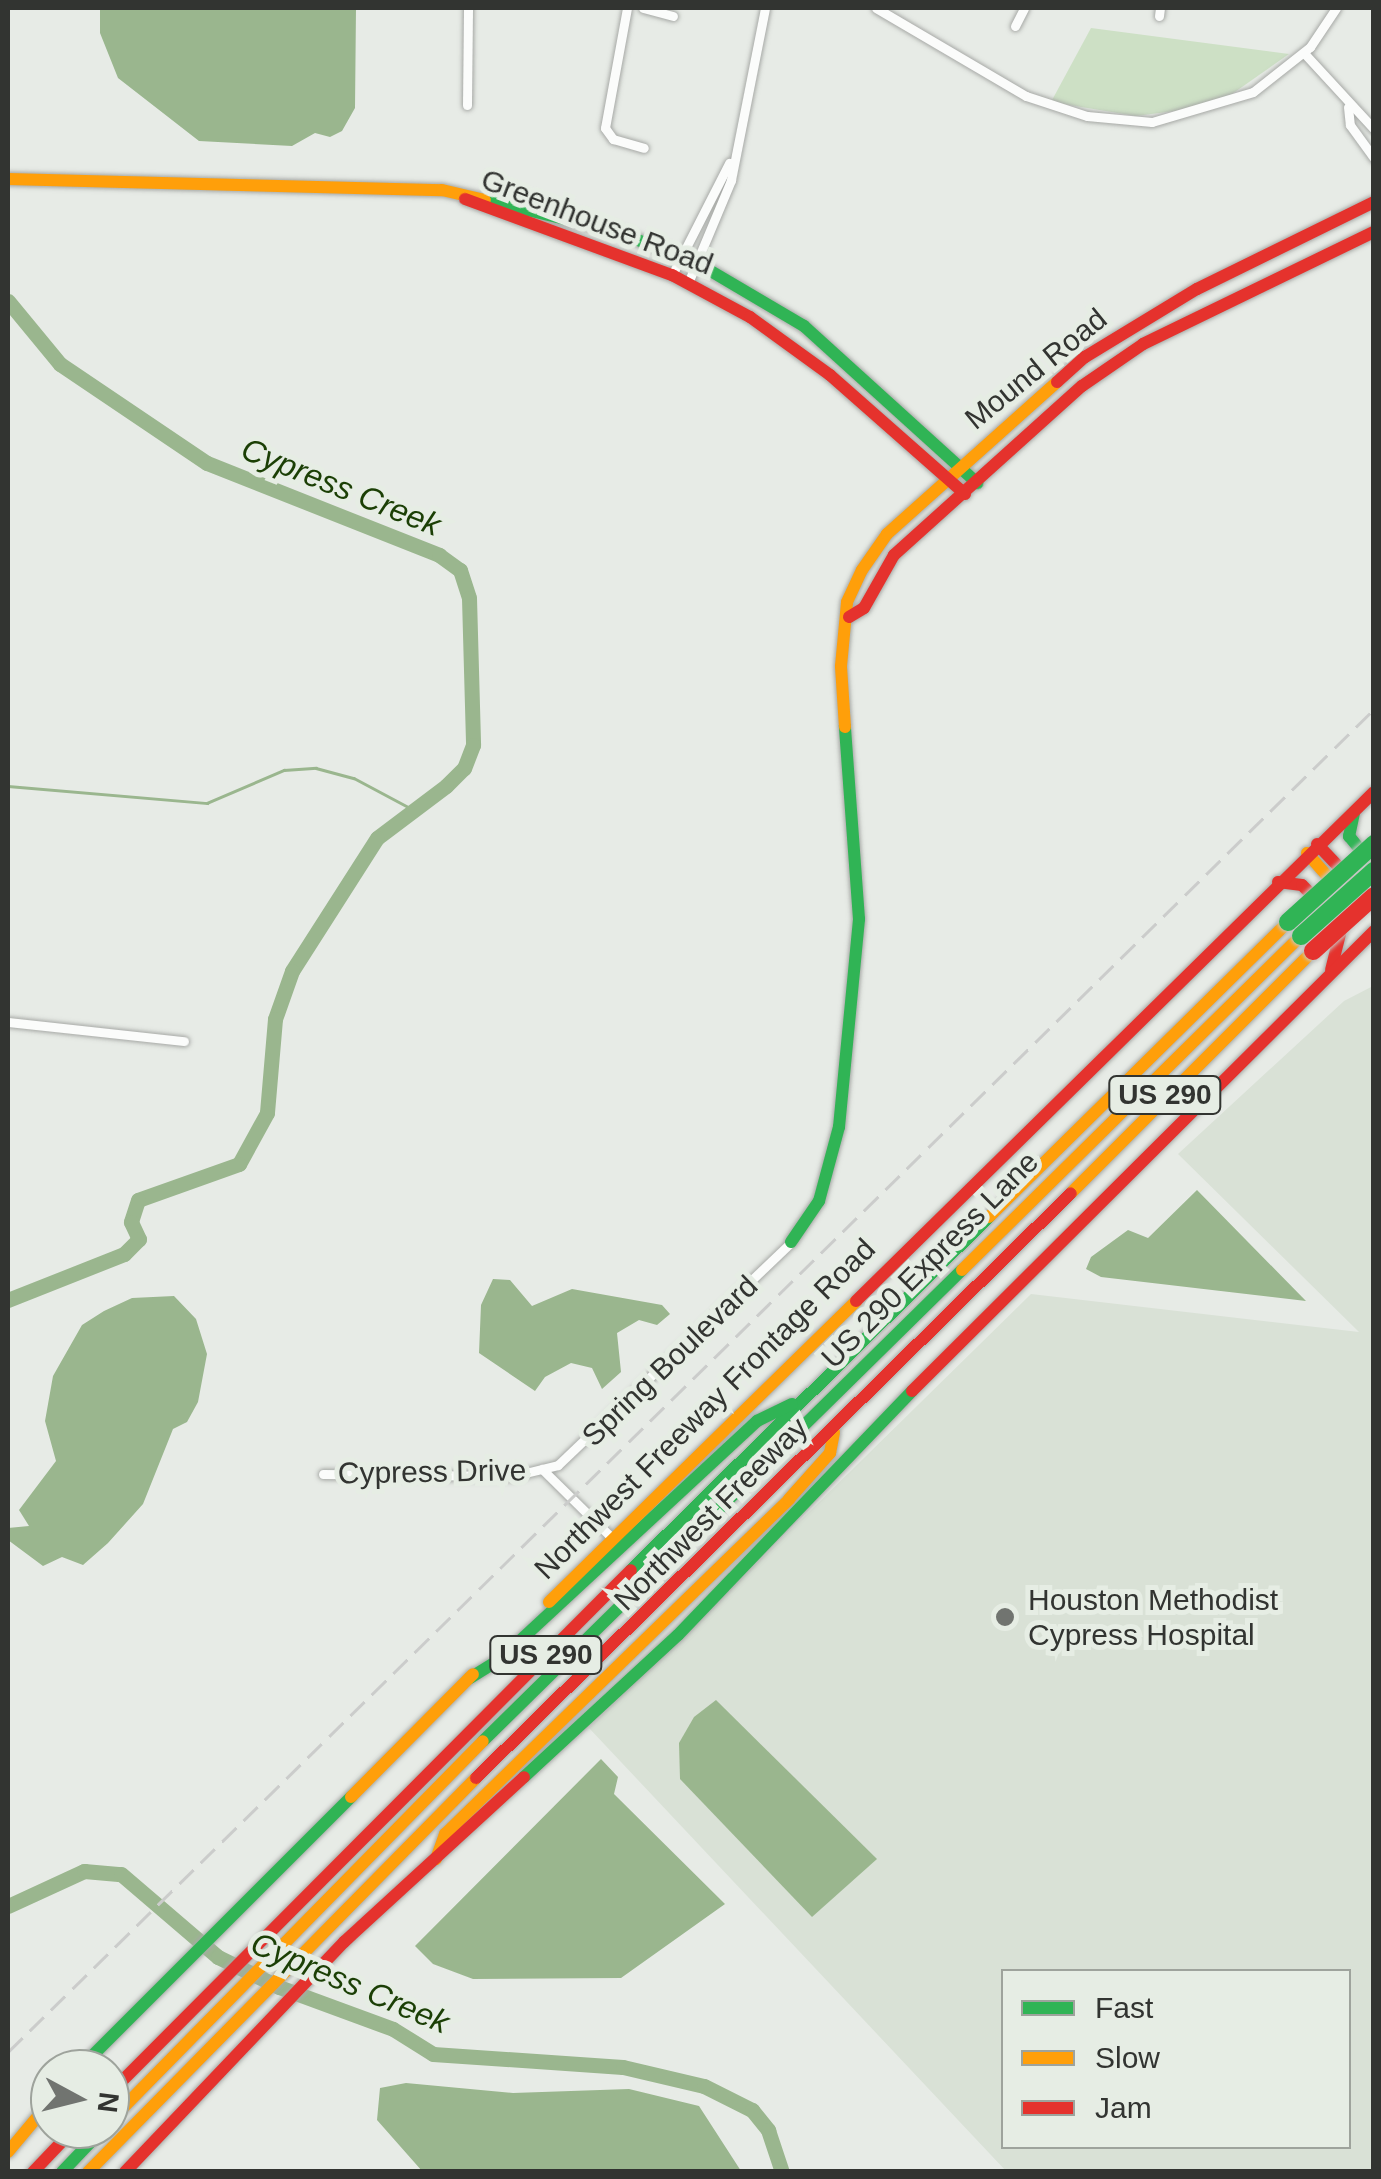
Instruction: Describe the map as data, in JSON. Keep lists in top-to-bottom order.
{
  "streets": {
    "main road": [
      "Greenhouse Road",
      "Mound Road",
      "US 290",
      "US 290 Express Lane",
      "Northwest Freeway Frontage Road",
      "Northwest Freeway"
    ],
    "street": ["Spring Boulevard", "Cypress Drive"]
  },
  "crossings": [
    ["Greenhouse Road", "Mound Road"],
    ["Mound Road", "Spring Boulevard"],
    ["US 290 Express Lane", "Northwest Freeway"],
    ["Spring Boulevard", "Cypress Drive"]
  ],
  "water": ["Cypress Creek"],
  "places": ["Houston Methodist Cypress Hospital"],
  "legend": ["Fast", "Slow", "Jam"],
  "north": "right"
}
